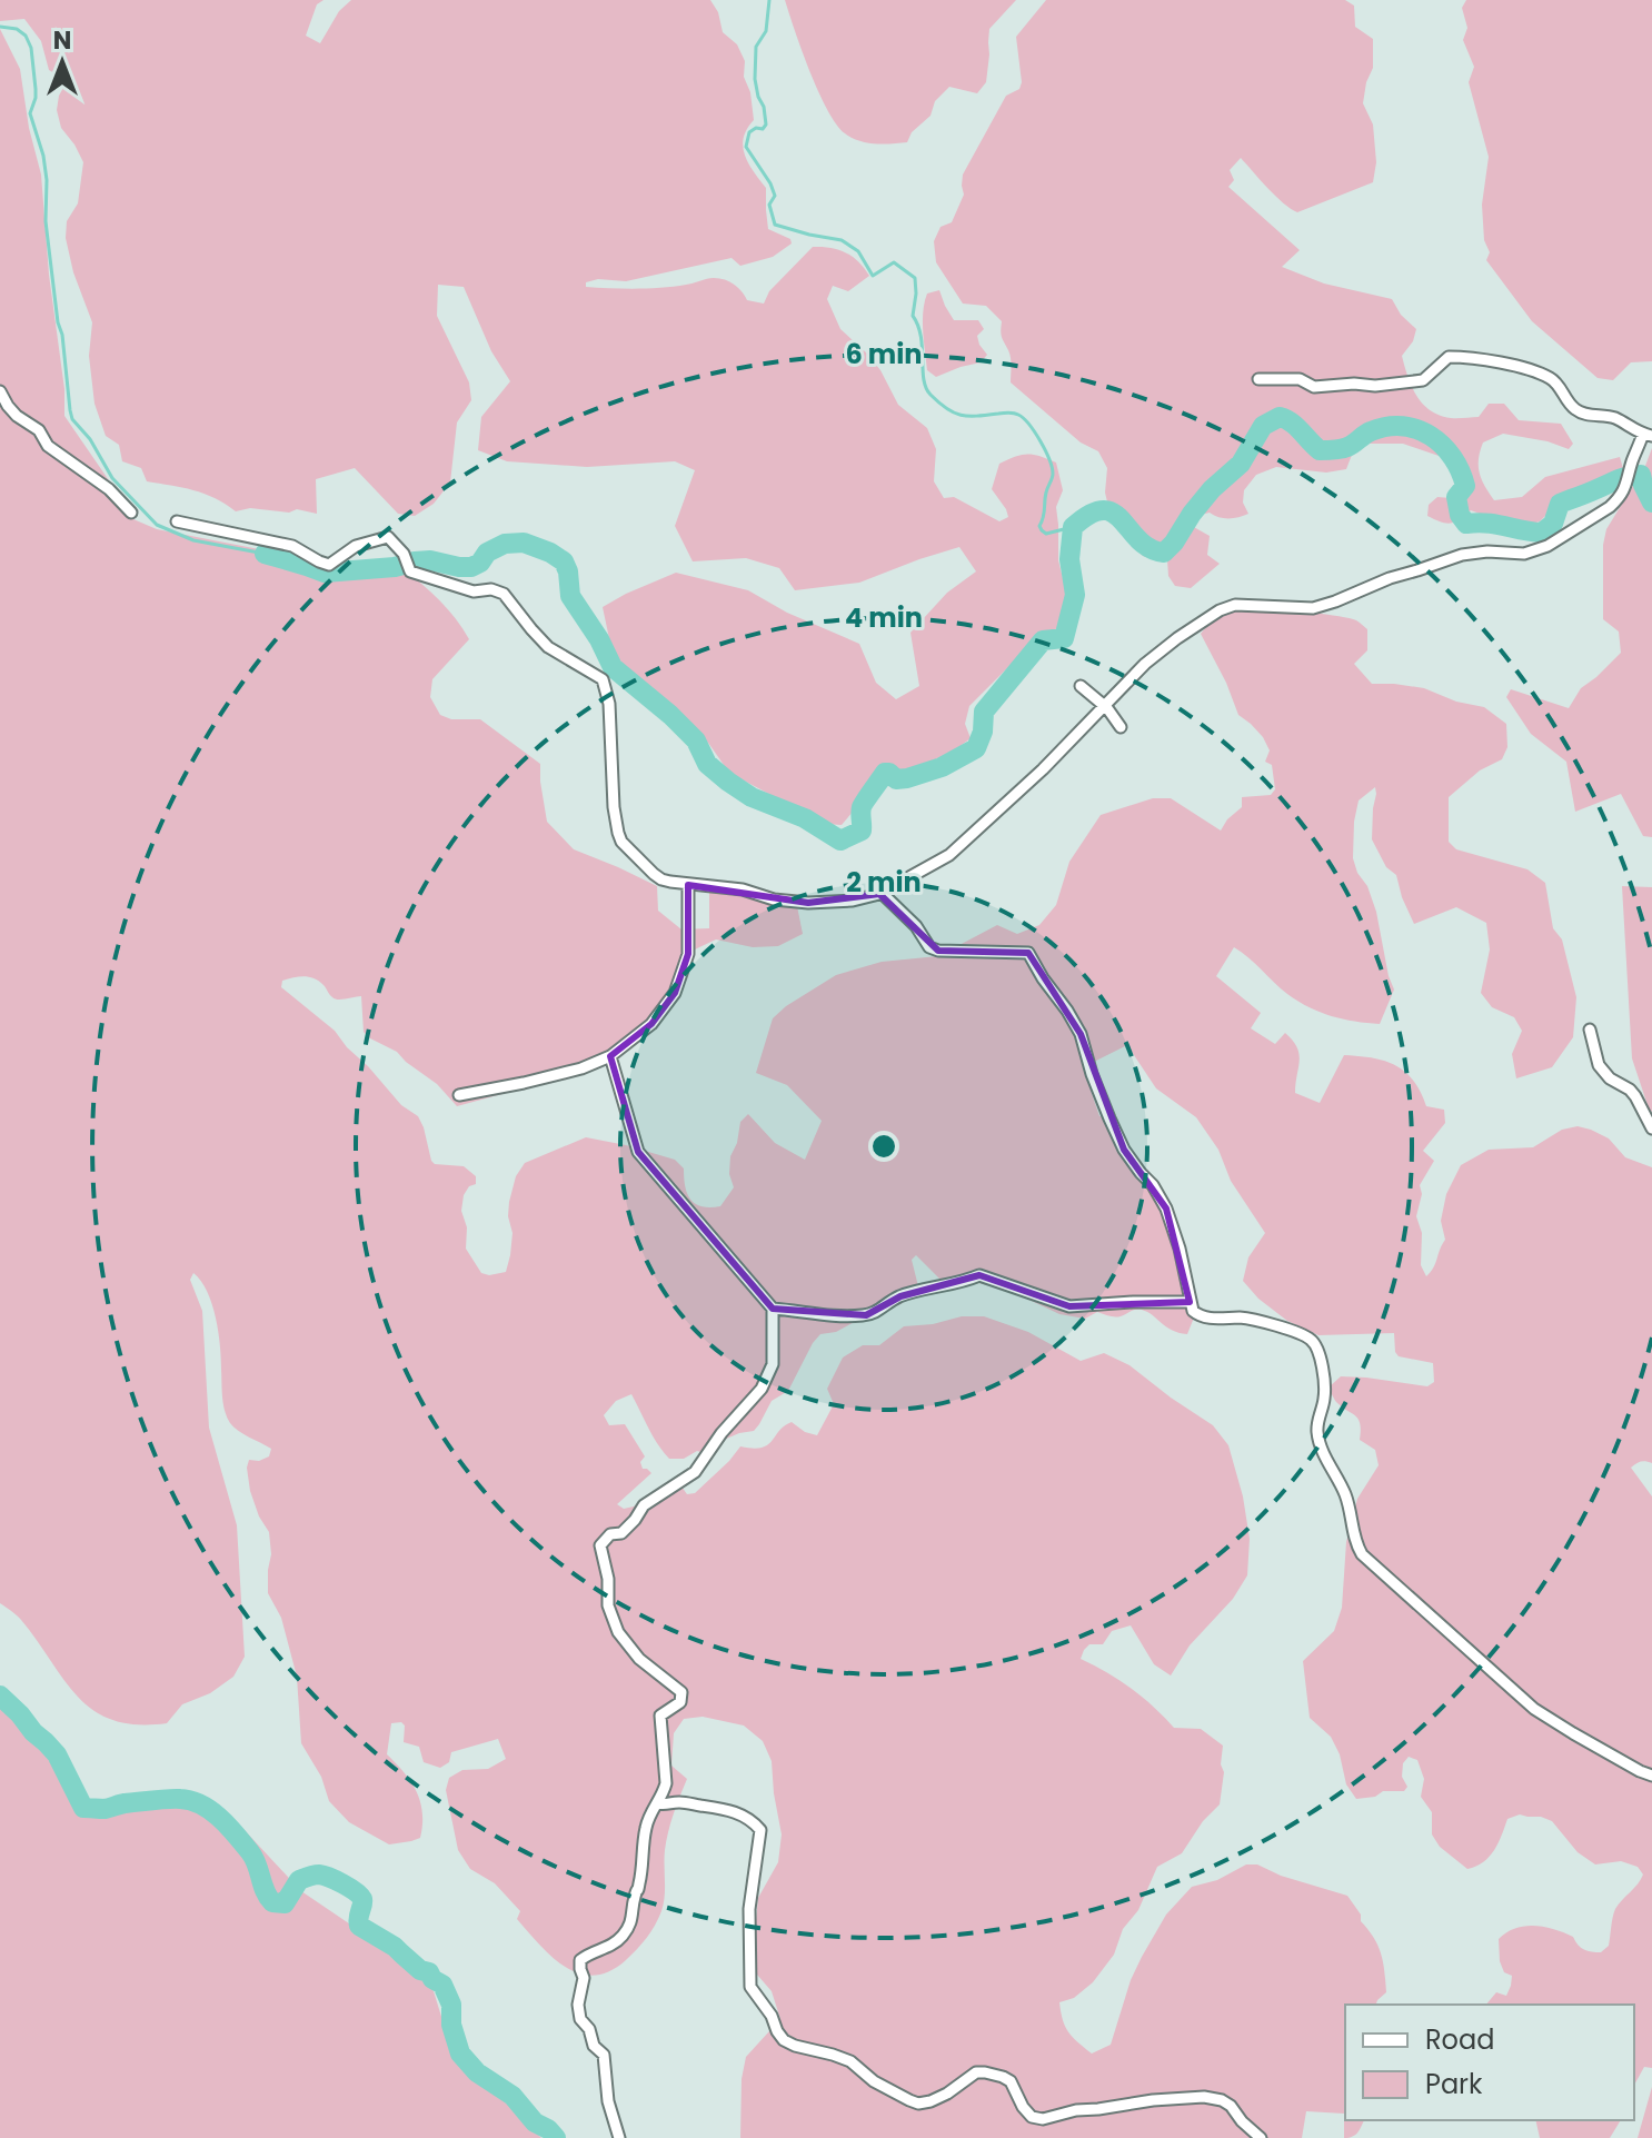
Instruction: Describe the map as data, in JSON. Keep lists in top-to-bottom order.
{
  "legend": ["Road", "Park"],
  "north": "top",
  "rings": ["6 min", "4 min", "2 min"]
}
